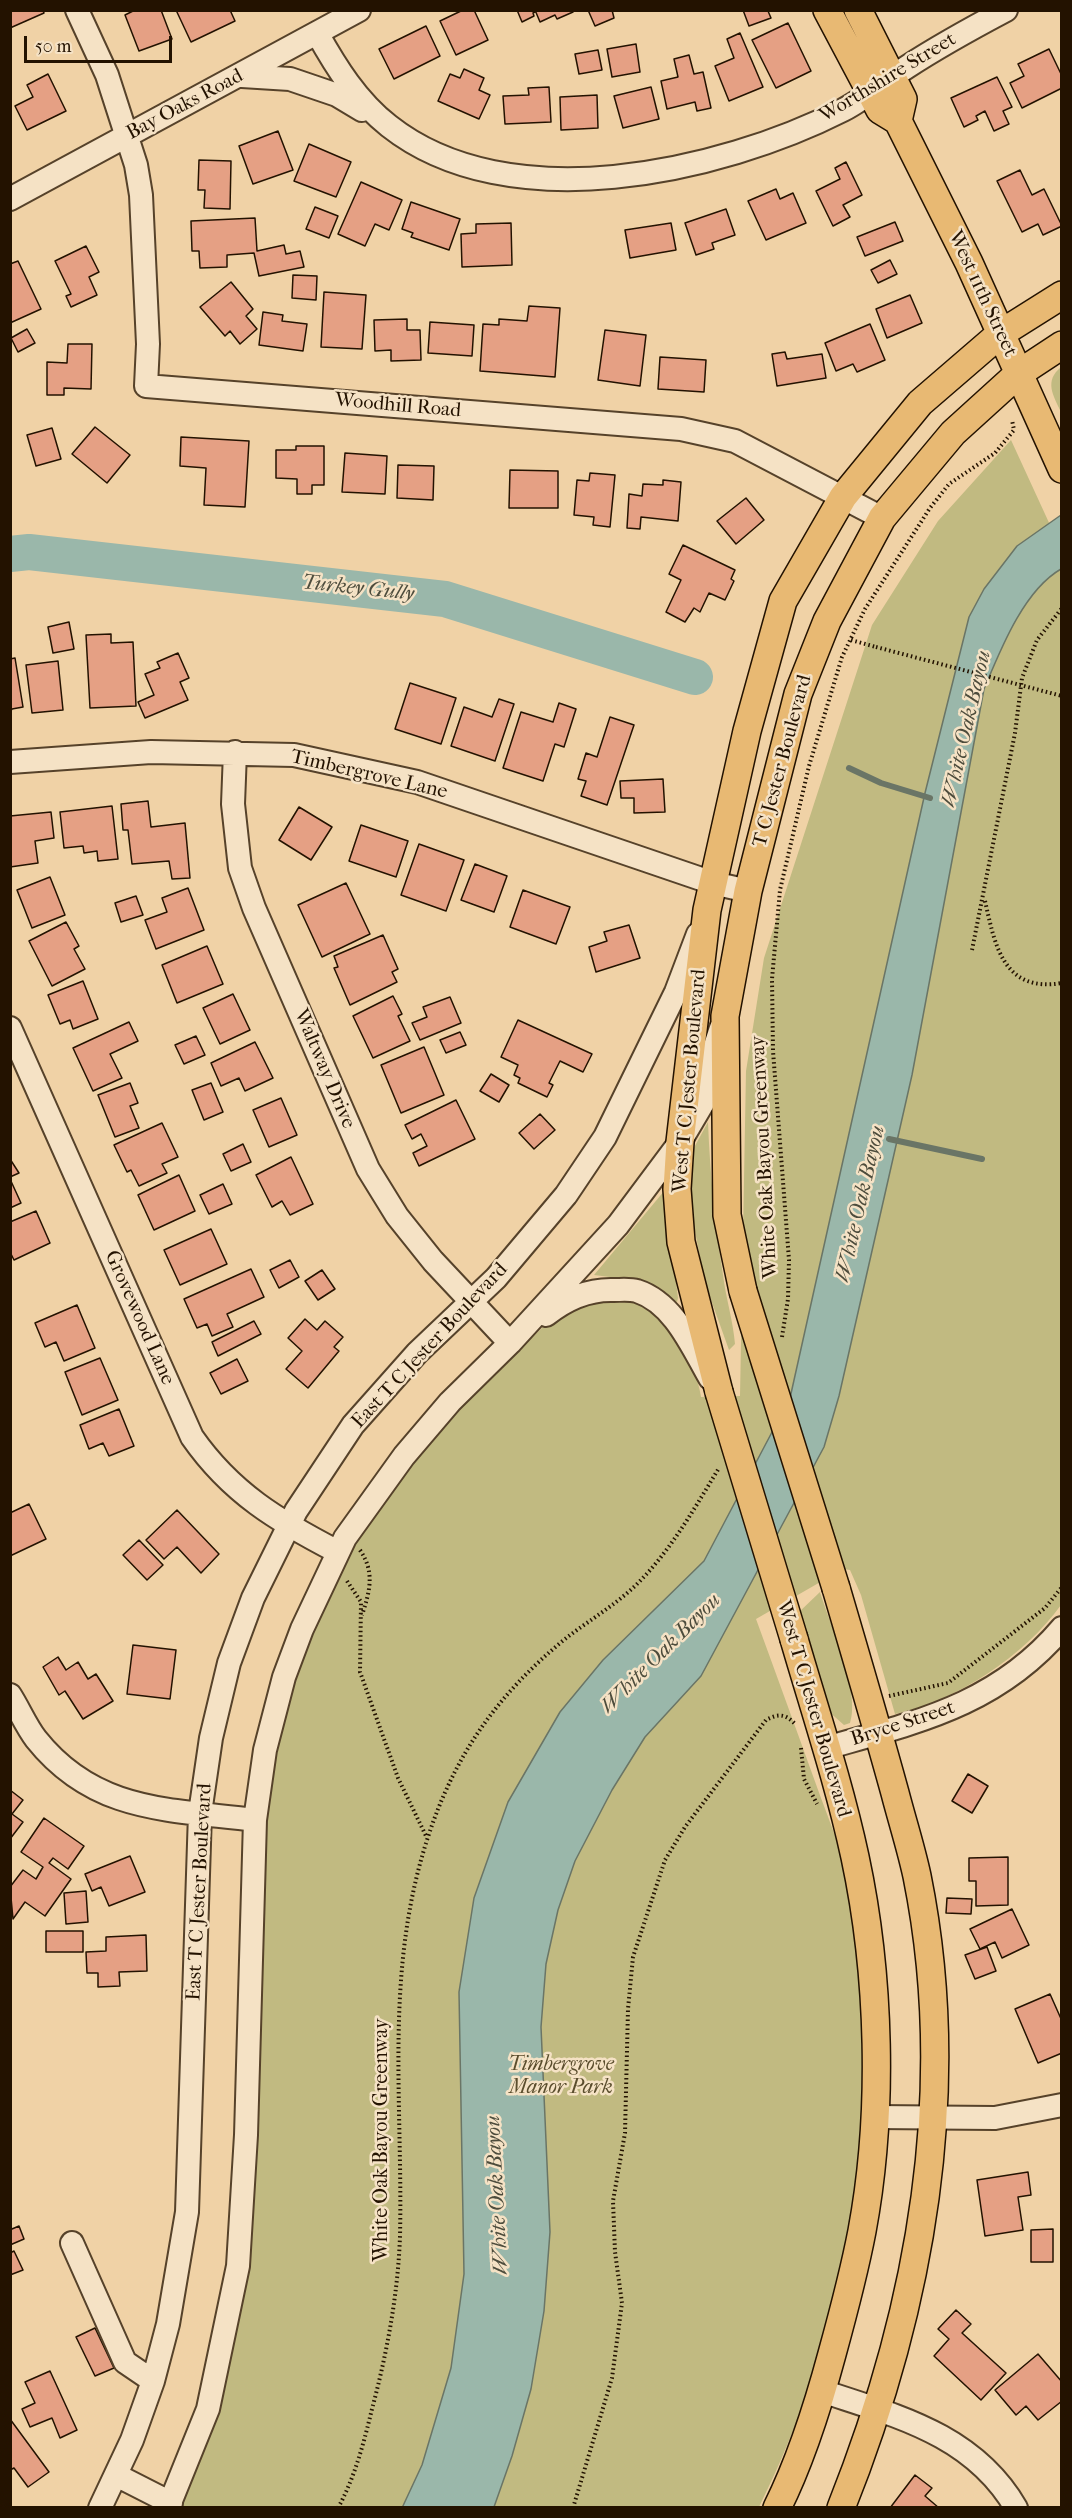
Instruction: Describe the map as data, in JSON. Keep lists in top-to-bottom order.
{
  "streets": {
    "main road": ["West 11th Street", "T C Jester Boulevard", "West T C Jester Boulevard"],
    "street": [
      "Worthshire Street",
      "Bay Oaks Road",
      "Woodhill Road",
      "Timbergrove Lane",
      "Waltway Drive",
      "Grovewood Lane",
      "East T C Jester Boulevard",
      "Bryce Street"
    ],
    "path": ["White Oak Bayou Greenway"]
  },
  "crossings": [
    ["Worthshire Street", "Bay Oaks Road"],
    ["Worthshire Street", "West 11th Street"],
    ["Bay Oaks Road", "Woodhill Road"],
    ["West 11th Street", "T C Jester Boulevard"],
    ["Woodhill Road", "T C Jester Boulevard"],
    ["T C Jester Boulevard", "Timbergrove Lane"],
    ["T C Jester Boulevard", "West T C Jester Boulevard"],
    ["T C Jester Boulevard", "East T C Jester Boulevard"],
    ["Timbergrove Lane", "Waltway Drive"],
    ["Waltway Drive", "East T C Jester Boulevard"],
    ["West T C Jester Boulevard", "East T C Jester Boulevard"],
    ["West T C Jester Boulevard", "Bryce Street"],
    ["Grovewood Lane", "East T C Jester Boulevard"]
  ],
  "water": ["Turkey Gully", "White Oak Bayou"],
  "parks": ["Timbergrove Manor Park"],
  "scale_bar": "50 m"
}
